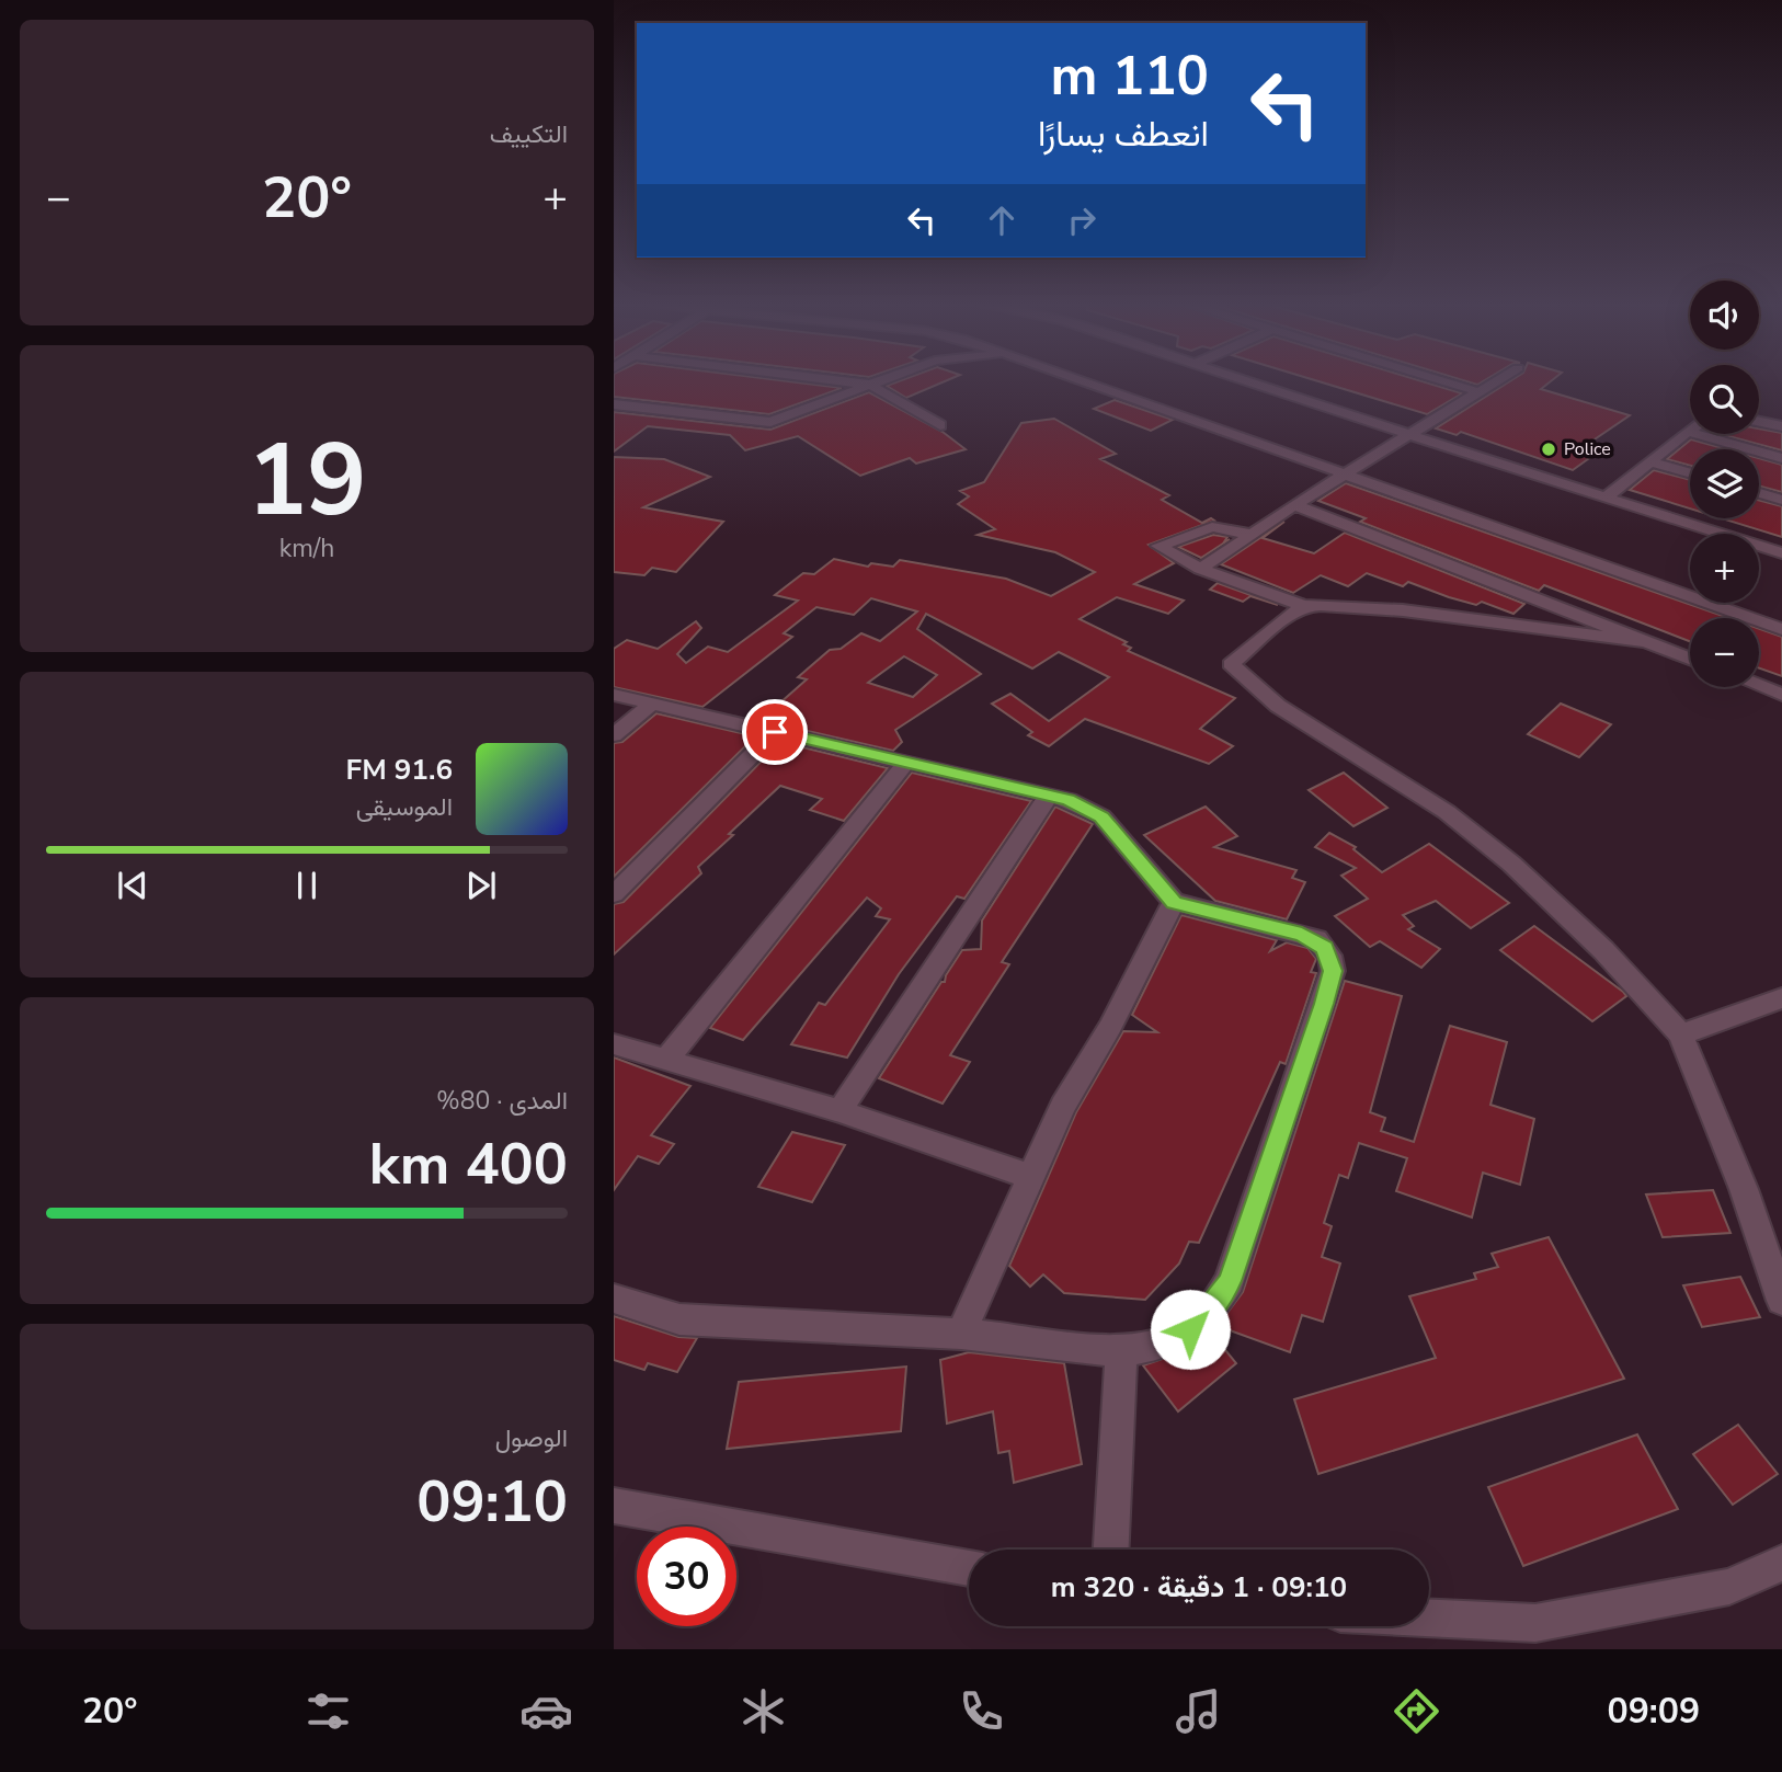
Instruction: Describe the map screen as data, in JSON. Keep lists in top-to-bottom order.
{
  "places": ["Police"],
  "page": {
    "tile": [
      "التكييف",
      ["19", "km/h"],
      ["المدى · 80%", "400 km"],
      ["الوصول", "09:10"]
    ],
    "turn": ["110 m", "انعطف يسارًا"],
    "heat": ["−", "20°", "+"],
    "map_buttons": ["+", "−"],
    "song": ["91.6 FM", "الموسيقى"],
    "limit": "30",
    "trip": "09:10 · 1 دقيقة · 320 m",
    "tabs": ["09:09", "20°"]
  }
}
